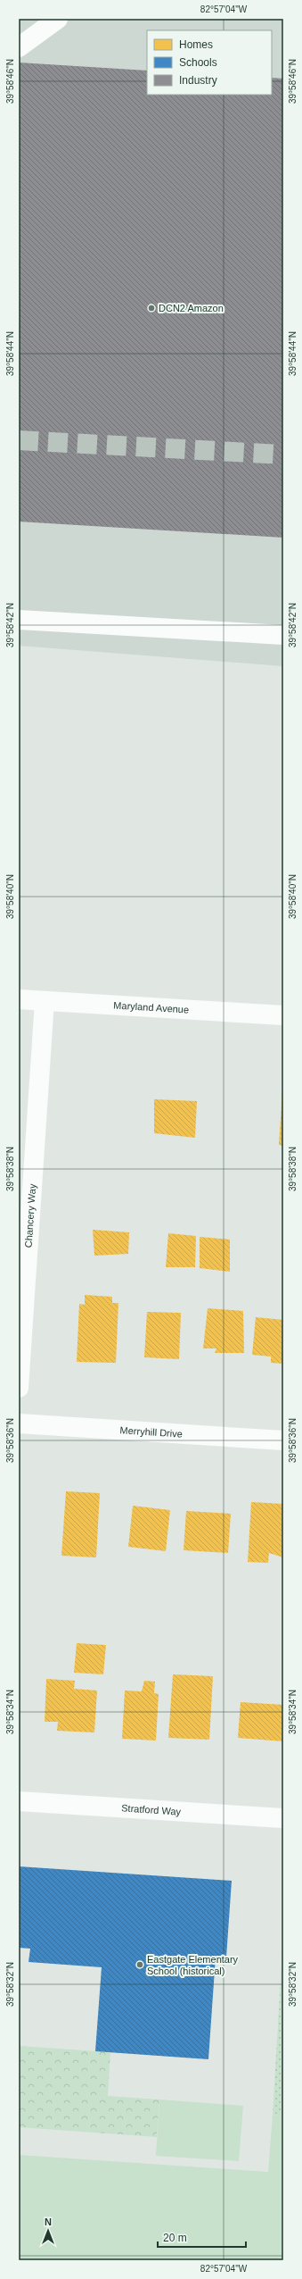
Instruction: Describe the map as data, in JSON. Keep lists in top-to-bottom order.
{
  "streets": {
    "street": [
      "Maryland Avenue",
      "Chancery Way",
      "Merryhill Drive",
      "Stratford Way"
    ]
  },
  "crossings": [
    ["Maryland Avenue", "Chancery Way"]
  ],
  "places": ["DCN2 Amazon", "Eastgate Elementary School (historical)"],
  "legend": ["Homes", "Schools", "Industry"],
  "scale_bar": "20 m",
  "north": "top",
  "coordinates": [
    "82°57'04\"W",
    "39°58'46\"N",
    "39°58'44\"N",
    "39°58'42\"N",
    "39°58'40\"N",
    "39°58'38\"N",
    "39°58'36\"N",
    "39°58'34\"N",
    "39°58'32\"N"
  ]
}
